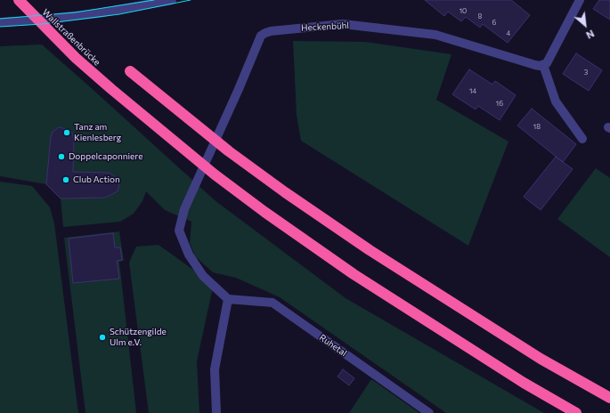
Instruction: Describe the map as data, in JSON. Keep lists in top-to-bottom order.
{
  "streets": {
    "highway": ["Wallstraßenbrücke"],
    "street": ["Heckenbühl", "Ruhetal"]
  },
  "crossings": [
    ["Heckenbühl", "Ruhetal"]
  ],
  "places": [
    "Tanz am Kienlesberg",
    "Doppelcaponniere",
    "Club Action",
    "Schützengilde Ulm e.V."
  ],
  "house_numbers": [
    "10",
    "8",
    "6",
    "4",
    "3",
    "14",
    "16",
    "18"
  ],
  "north": "bottom right"
}
